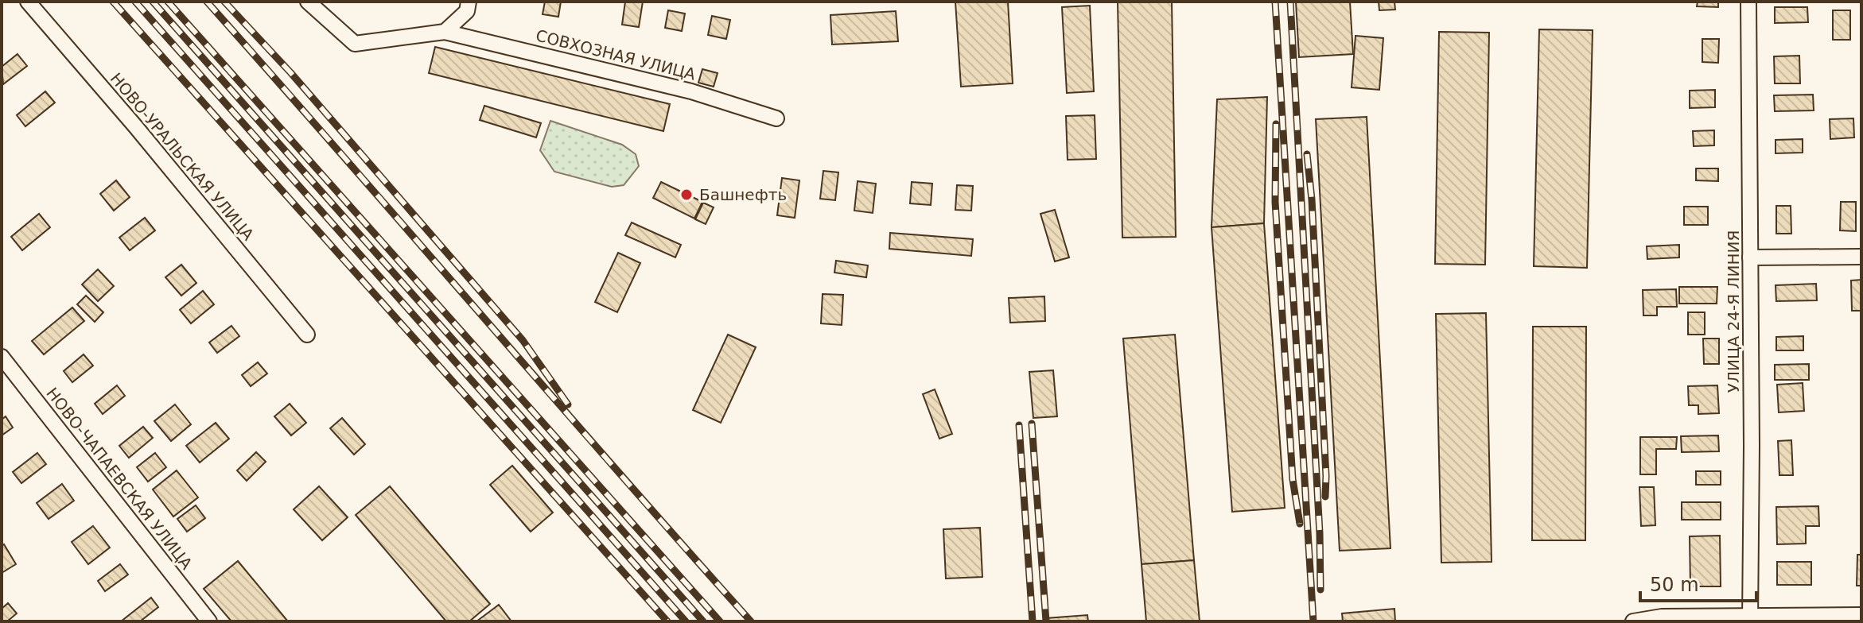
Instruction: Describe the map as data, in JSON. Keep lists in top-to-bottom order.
{
  "streets": {
    "street": [
      "СОВХОЗНАЯ УЛИЦА",
      "НОВО-УРАЛЬСКАЯ УЛИЦА",
      "УЛИЦА 24-Я ЛИНИЯ",
      "НОВО-ЧАПАЕВСКАЯ УЛИЦА"
    ]
  },
  "places": ["Башнефть"],
  "scale_bar": "50 m"
}
